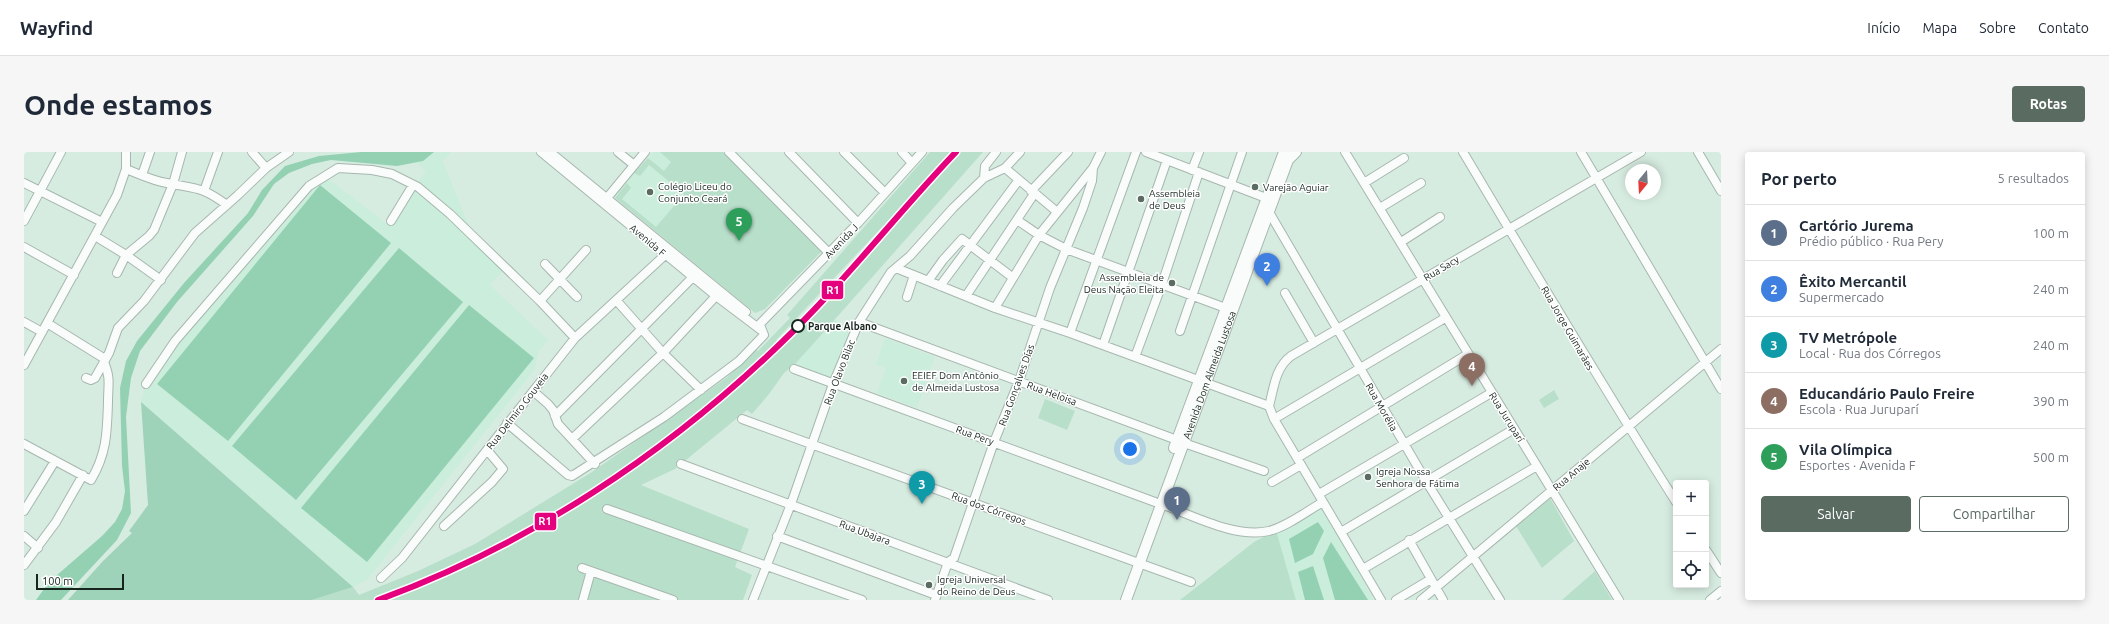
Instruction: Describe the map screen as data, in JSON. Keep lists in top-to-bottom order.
{
  "streets": {
    "main road": ["Avenida Dom Almeida Lustosa"],
    "street": [
      "Avenida F",
      "Avenida J",
      "Rua Sacy",
      "Rua Jorge Guimarães",
      "Rua Olavo Bilac",
      "Rua Gonçalves Días",
      "Rua Heloisa",
      "Rua Morélia",
      "Rua Delmiro Gouveia",
      "Rua Juruparí",
      "Rua Pery",
      "Rua Anaje",
      "Rua dos Córregos",
      "Rua Ubajara"
    ]
  },
  "crossings": [
    ["Avenida F", "Avenida J"],
    ["Avenida F", "Rua Delmiro Gouveia"],
    ["Avenida J", "Rua Delmiro Gouveia"],
    ["Rua Sacy", "Rua Jorge Guimarães"],
    ["Rua Sacy", "Rua Morélia"],
    ["Rua Sacy", "Rua Juruparí"],
    ["Rua Jorge Guimarães", "Rua Anaje"],
    ["Rua Olavo Bilac", "Rua Heloisa"],
    ["Rua Olavo Bilac", "Rua Pery"],
    ["Rua Olavo Bilac", "Rua dos Córregos"],
    ["Rua Olavo Bilac", "Rua Ubajara"],
    ["Avenida Dom Almeida Lustosa", "Rua Heloisa"],
    ["Avenida Dom Almeida Lustosa", "Rua Morélia"],
    ["Avenida Dom Almeida Lustosa", "Rua Pery"],
    ["Avenida Dom Almeida Lustosa", "Rua dos Córregos"],
    ["Rua Gonçalves Días", "Rua Heloisa"],
    ["Rua Gonçalves Días", "Rua Pery"],
    ["Rua Gonçalves Días", "Rua dos Córregos"],
    ["Rua Gonçalves Días", "Rua Ubajara"],
    ["Rua Morélia", "Rua Anaje"],
    ["Rua Juruparí", "Rua Anaje"]
  ],
  "places": [
    "Varejão Aguiar",
    "Colégio Liceu do Conjunto Ceará",
    "Assembleia de Deus",
    "Assembleia de Deus Nação Eleita",
    "Parque Albano",
    "EEIEF Dom Antônio de Almeida Lustosa",
    "Igreja Nossa Senhora de Fátima",
    "Igreja Universal do Reino de Deus"
  ],
  "lines": ["transit line R1"],
  "scale_bar": "100 m",
  "north": "bottom",
  "page": {
    "header": "Wayfind",
    "nav": [
      "Início",
      "Mapa",
      "Sobre",
      "Contato"
    ],
    "buttons": [
      "Rotas",
      ["Salvar", "Compartilhar"]
    ],
    "title": "Onde estamos",
    "heading": ["Por perto", "5 resultados"],
    "list": [
      {
        "mark": "1",
        "name": "Cartório Jurema",
        "note": "Prédio público · Rua Pery",
        "value": "100 m"
      },
      {
        "mark": "2",
        "name": "Êxito Mercantil",
        "note": "Supermercado",
        "value": "240 m"
      },
      {
        "mark": "3",
        "name": "TV Metrópole",
        "note": "Local · Rua dos Córregos",
        "value": "240 m"
      },
      {
        "mark": "4",
        "name": "Educandário Paulo Freire",
        "note": "Escola · Rua Juruparí",
        "value": "390 m"
      },
      {
        "mark": "5",
        "name": "Vila Olímpica",
        "note": "Esportes · Avenida F",
        "value": "500 m"
      }
    ],
    "pins": [
      "5",
      "2",
      "4",
      "3",
      "1"
    ],
    "map_buttons": ["+", "−"],
    "scale": "100 m"
  }
}
